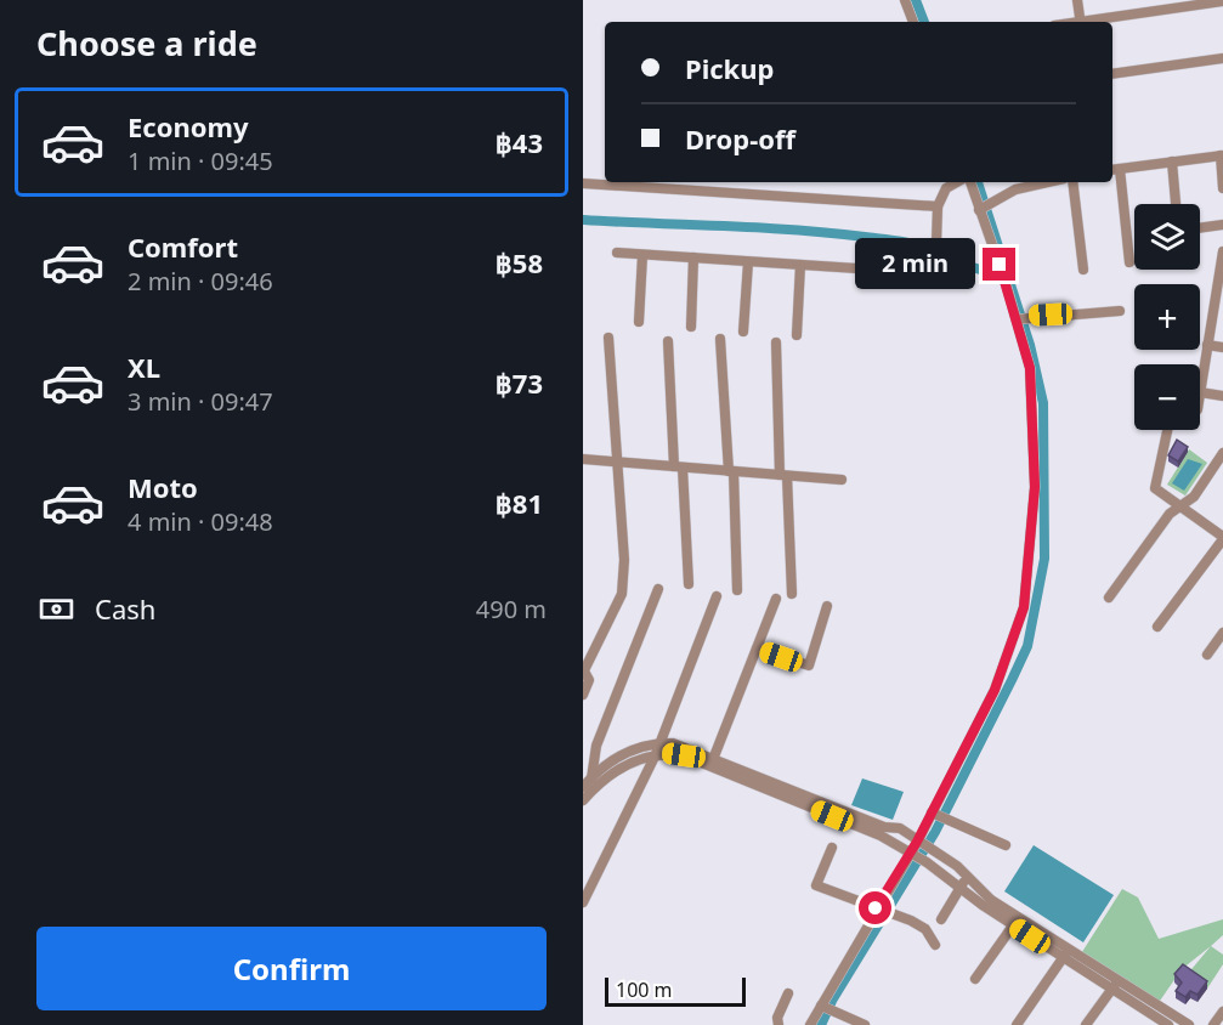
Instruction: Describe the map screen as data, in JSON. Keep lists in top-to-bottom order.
{
  "scale_bar": "100 m",
  "page": {
    "heading": "Choose a ride",
    "banner": ["Pickup", "Drop-off"],
    "list": [
      {
        "name": "Economy",
        "note": "1 min · 09:45",
        "value": "฿43"
      },
      {
        "name": "Comfort",
        "note": "2 min · 09:46",
        "value": "฿58"
      },
      {
        "name": "XL",
        "note": "3 min · 09:47",
        "value": "฿73"
      },
      {
        "name": "Moto",
        "note": "4 min · 09:48",
        "value": "฿81"
      }
    ],
    "map_buttons": ["+", "−"],
    "bubble": "2 min",
    "pay": ["Cash", "490 m"],
    "buttons": "Confirm",
    "scale": "100 m"
  }
}
